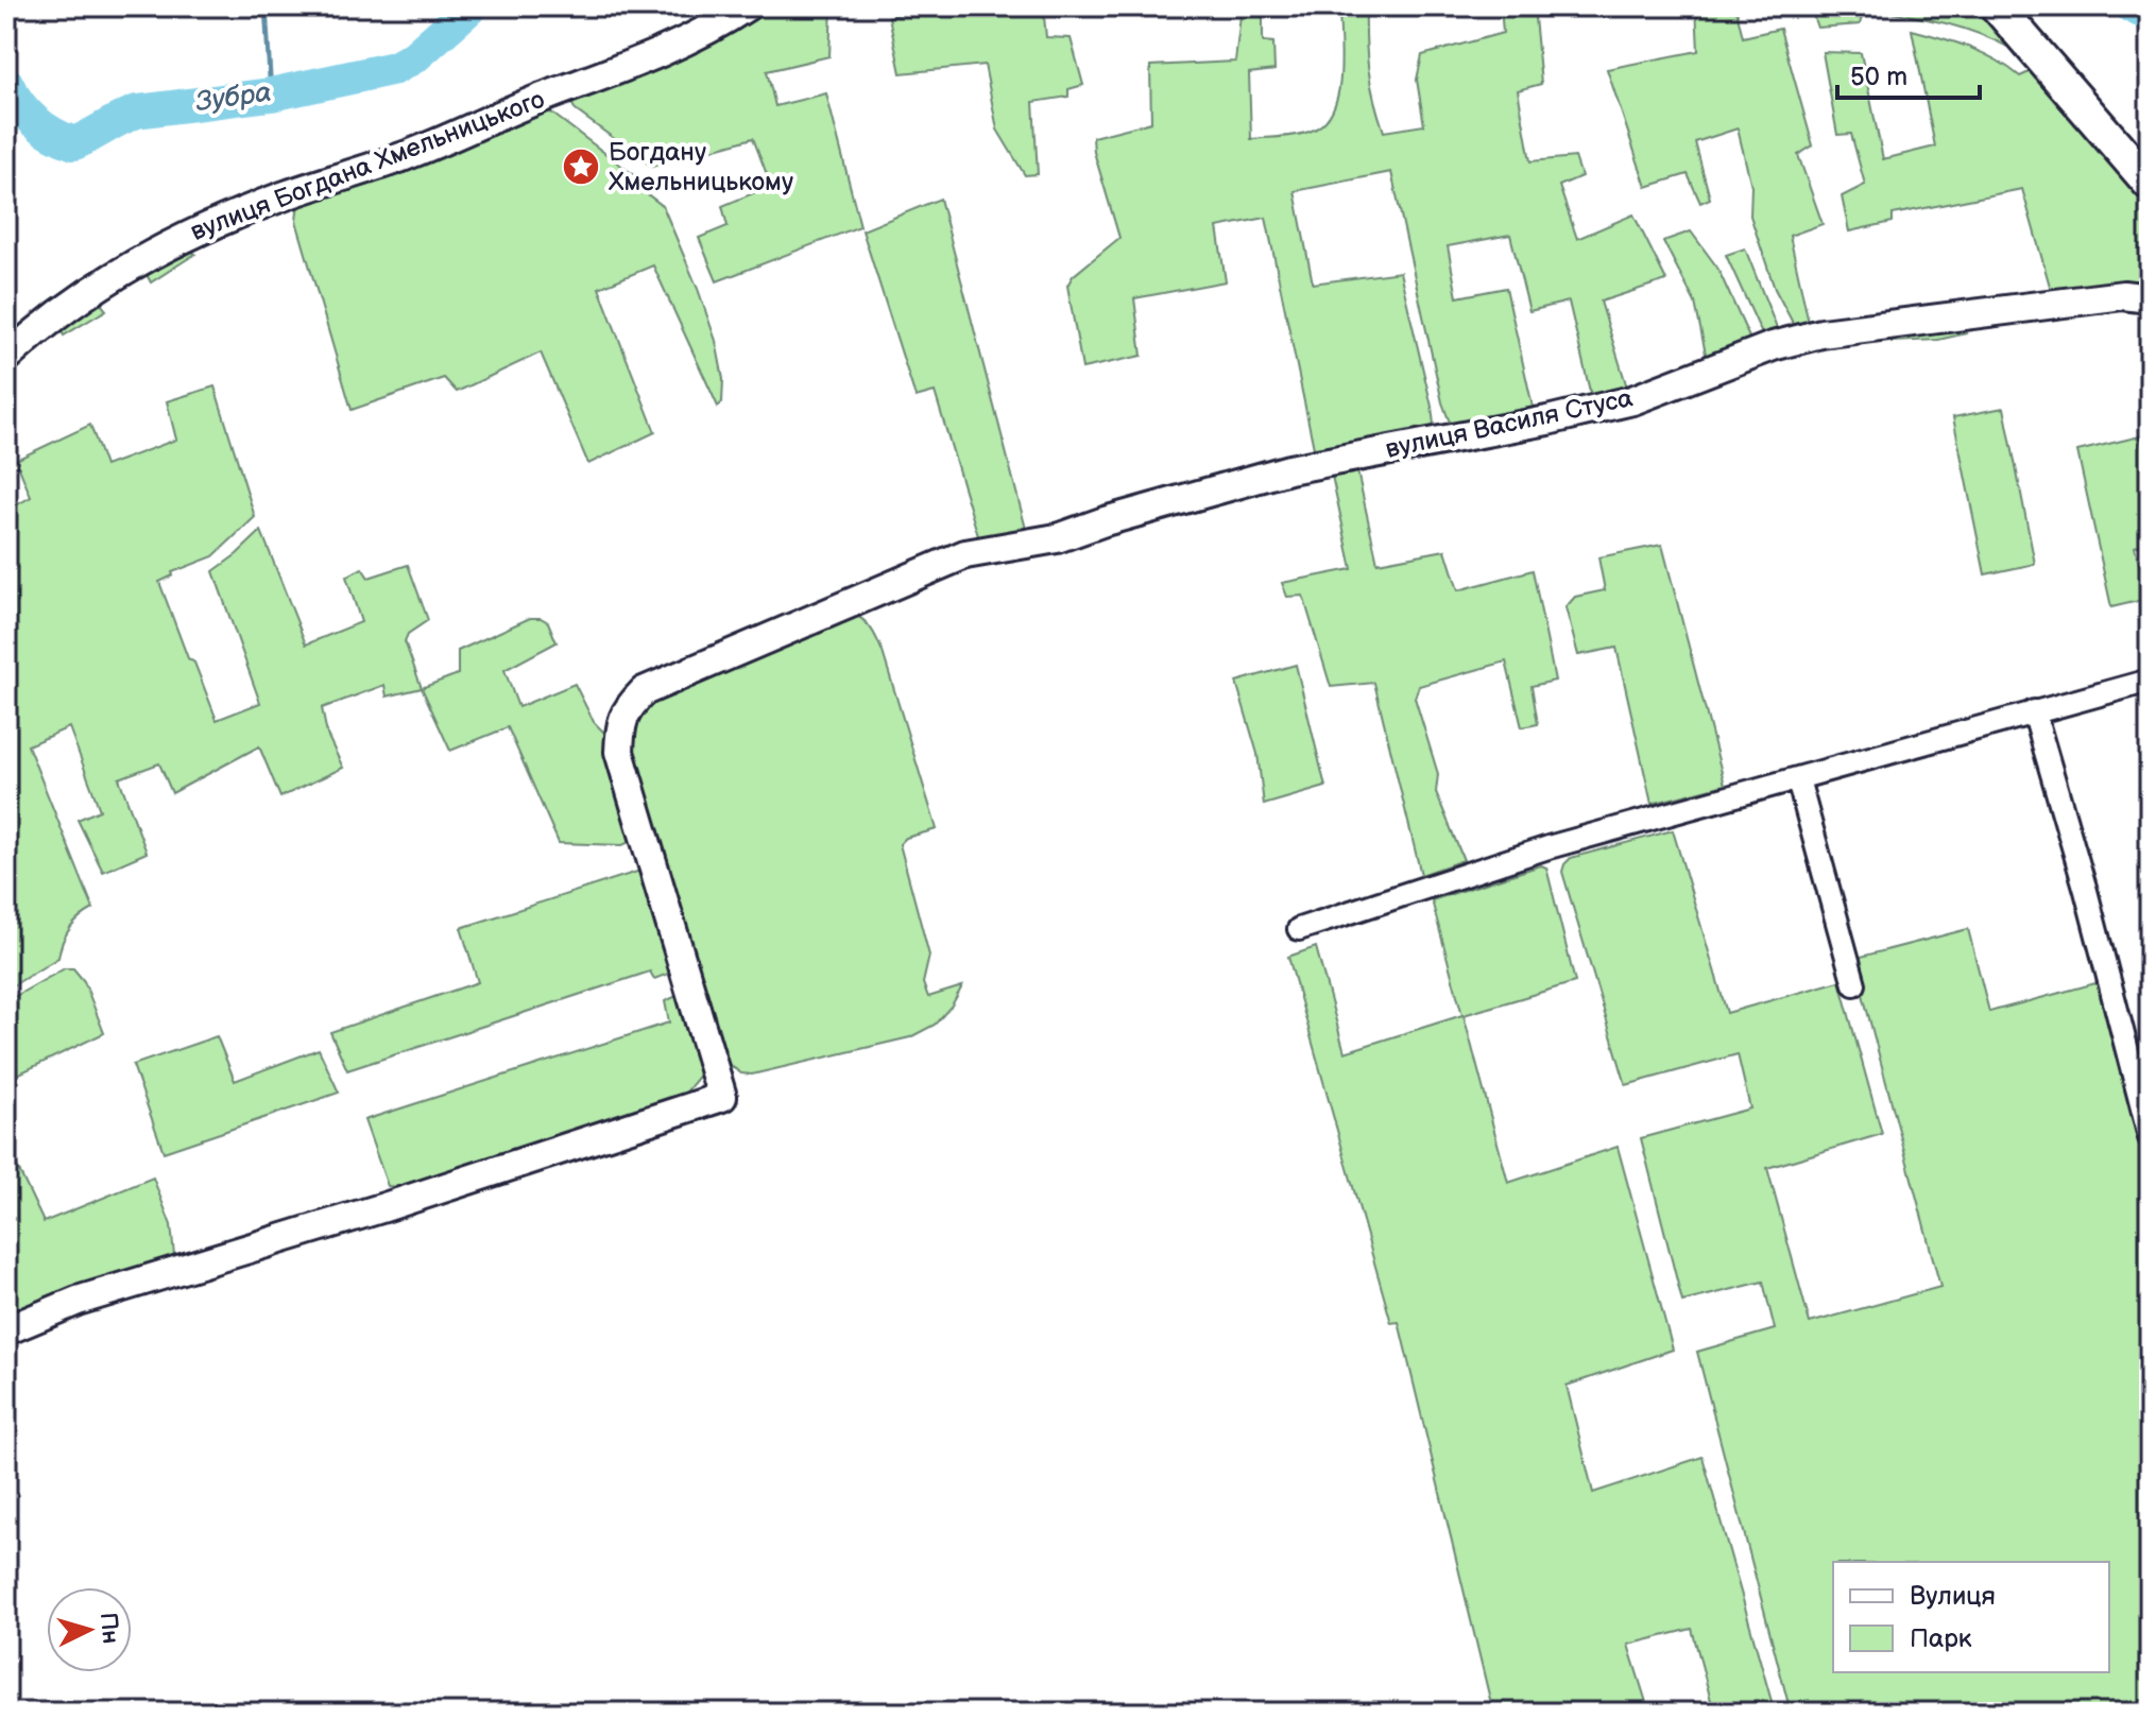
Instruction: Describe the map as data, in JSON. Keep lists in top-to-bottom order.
{
  "streets": {
    "street": ["вулиця Богдана Хмельницького", "вулиця Василя Стуса"]
  },
  "water": ["Зубра"],
  "places": {
    "place": ["Богдану Хмельницькому"]
  },
  "legend": ["Вулиця", "Парк"],
  "scale_bar": "50 m",
  "north": "right"
}
